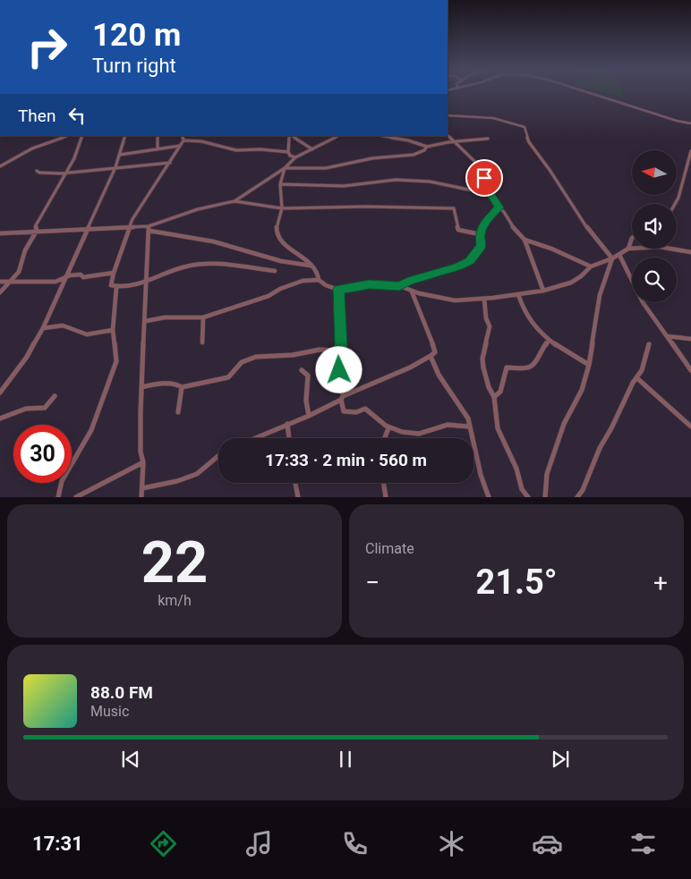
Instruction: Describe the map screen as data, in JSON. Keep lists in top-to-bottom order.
{
  "north": "left",
  "page": {
    "turn": ["120 m", "Turn right"],
    "then": "Then",
    "limit": "30",
    "trip": "17:33 · 2 min · 560 m",
    "tile": [
      ["22", "km/h"],
      "Climate"
    ],
    "heat": ["−", "21.5°", "+"],
    "song": ["88.0 FM", "Music"],
    "tabs": "17:31"
  }
}
